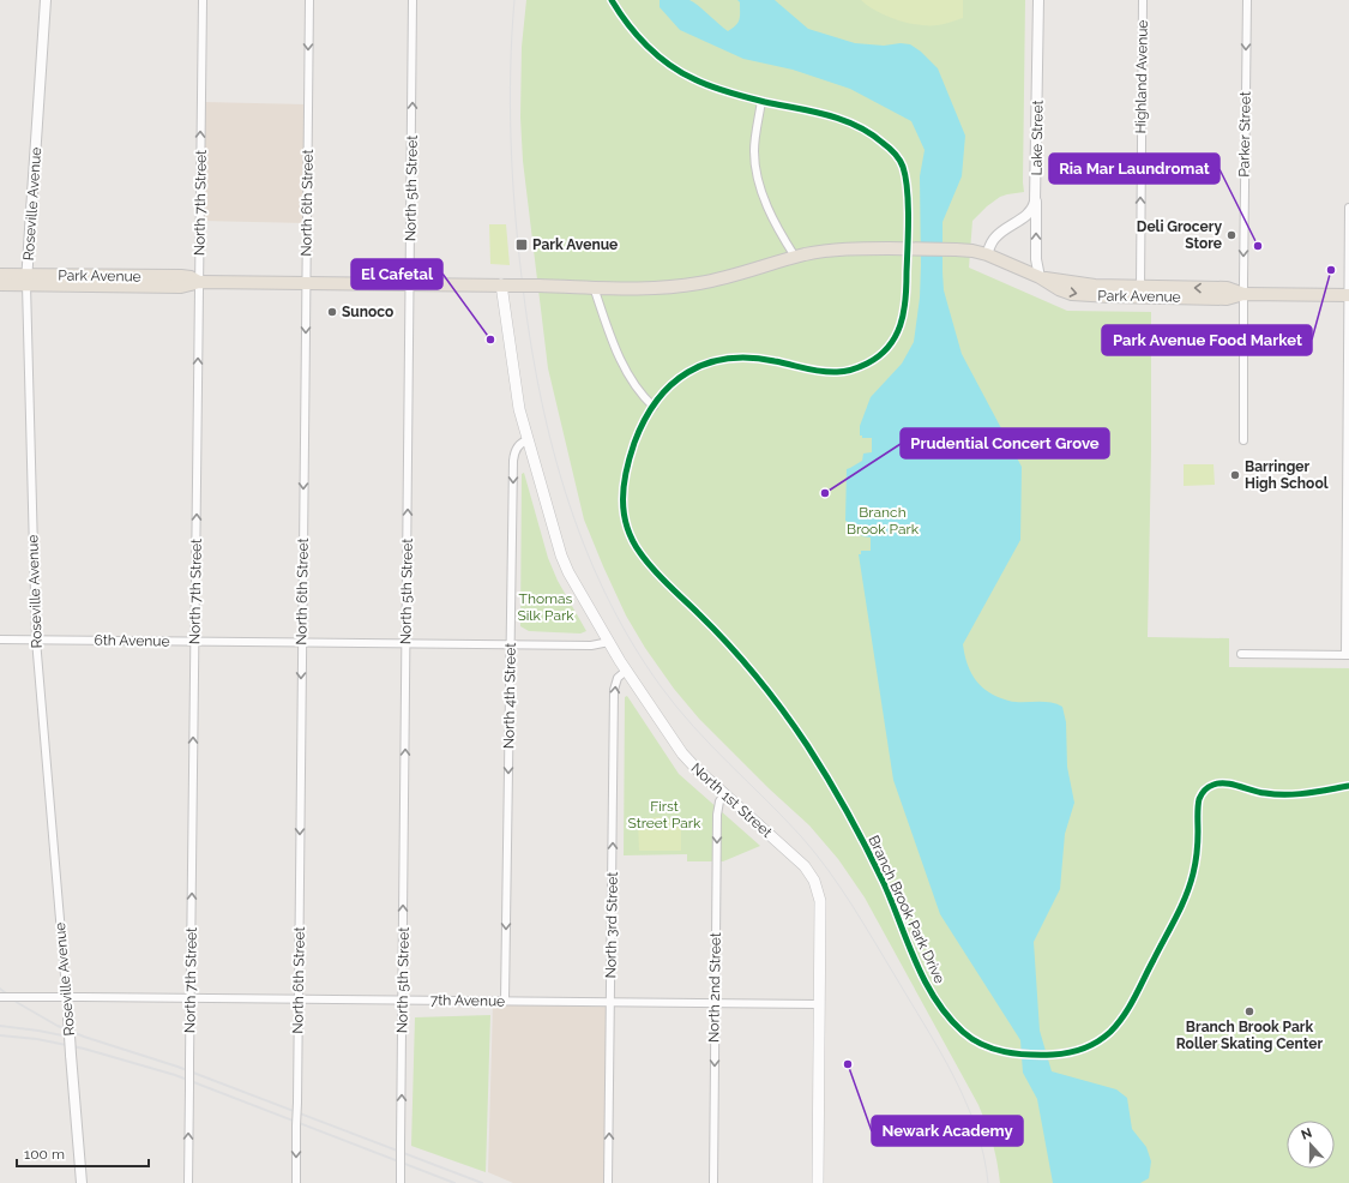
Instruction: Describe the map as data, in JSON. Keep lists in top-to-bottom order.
{
  "streets": {
    "main road": ["Park Avenue", "North 1st Street"],
    "street": [
      "Highland Avenue",
      "Parker Street",
      "Lake Street",
      "North 5th Street",
      "North 7th Street",
      "North 6th Street",
      "Roseville Avenue",
      "6th Avenue",
      "North 4th Street",
      "Branch Brook Park Drive",
      "North 3rd Street",
      "North 2nd Street",
      "7th Avenue"
    ]
  },
  "crossings": [
    ["Highland Avenue", "Park Avenue"],
    ["Parker Street", "Park Avenue"],
    ["Lake Street", "Park Avenue"],
    ["North 5th Street", "Park Avenue"],
    ["North 5th Street", "6th Avenue"],
    ["North 5th Street", "7th Avenue"],
    ["North 7th Street", "Park Avenue"],
    ["North 7th Street", "6th Avenue"],
    ["North 7th Street", "7th Avenue"],
    ["North 6th Street", "Park Avenue"],
    ["North 6th Street", "6th Avenue"],
    ["North 6th Street", "7th Avenue"],
    ["Roseville Avenue", "Park Avenue"],
    ["Roseville Avenue", "6th Avenue"],
    ["Roseville Avenue", "7th Avenue"],
    ["6th Avenue", "North 4th Street"],
    ["6th Avenue", "North 1st Street"],
    ["North 4th Street", "North 1st Street"],
    ["North 4th Street", "7th Avenue"],
    ["North 1st Street", "North 3rd Street"],
    ["North 1st Street", "North 2nd Street"],
    ["North 1st Street", "7th Avenue"],
    ["North 3rd Street", "7th Avenue"],
    ["North 2nd Street", "7th Avenue"]
  ],
  "one_way": [
    "Highland Avenue",
    "Parker Street",
    "North 5th Street",
    "North 7th Street",
    "North 6th Street",
    "North 4th Street",
    "North 3rd Street",
    "North 2nd Street"
  ],
  "parks": ["Branch Brook Park", "Thomas Silk Park", "First Street Park"],
  "places": {
    "other": [
      "Deli Grocery Store",
      "Ria Mar Laundromat",
      "Park Avenue Food Market",
      "Sunoco",
      "El Cafetal",
      "Barringer High School",
      "Prudential Concert Grove",
      "Branch Brook Park Roller Skating Center",
      "Newark Academy"
    ],
    "transit": ["Park Avenue"]
  },
  "scale_bar": "100 m",
  "north": "top"
}
